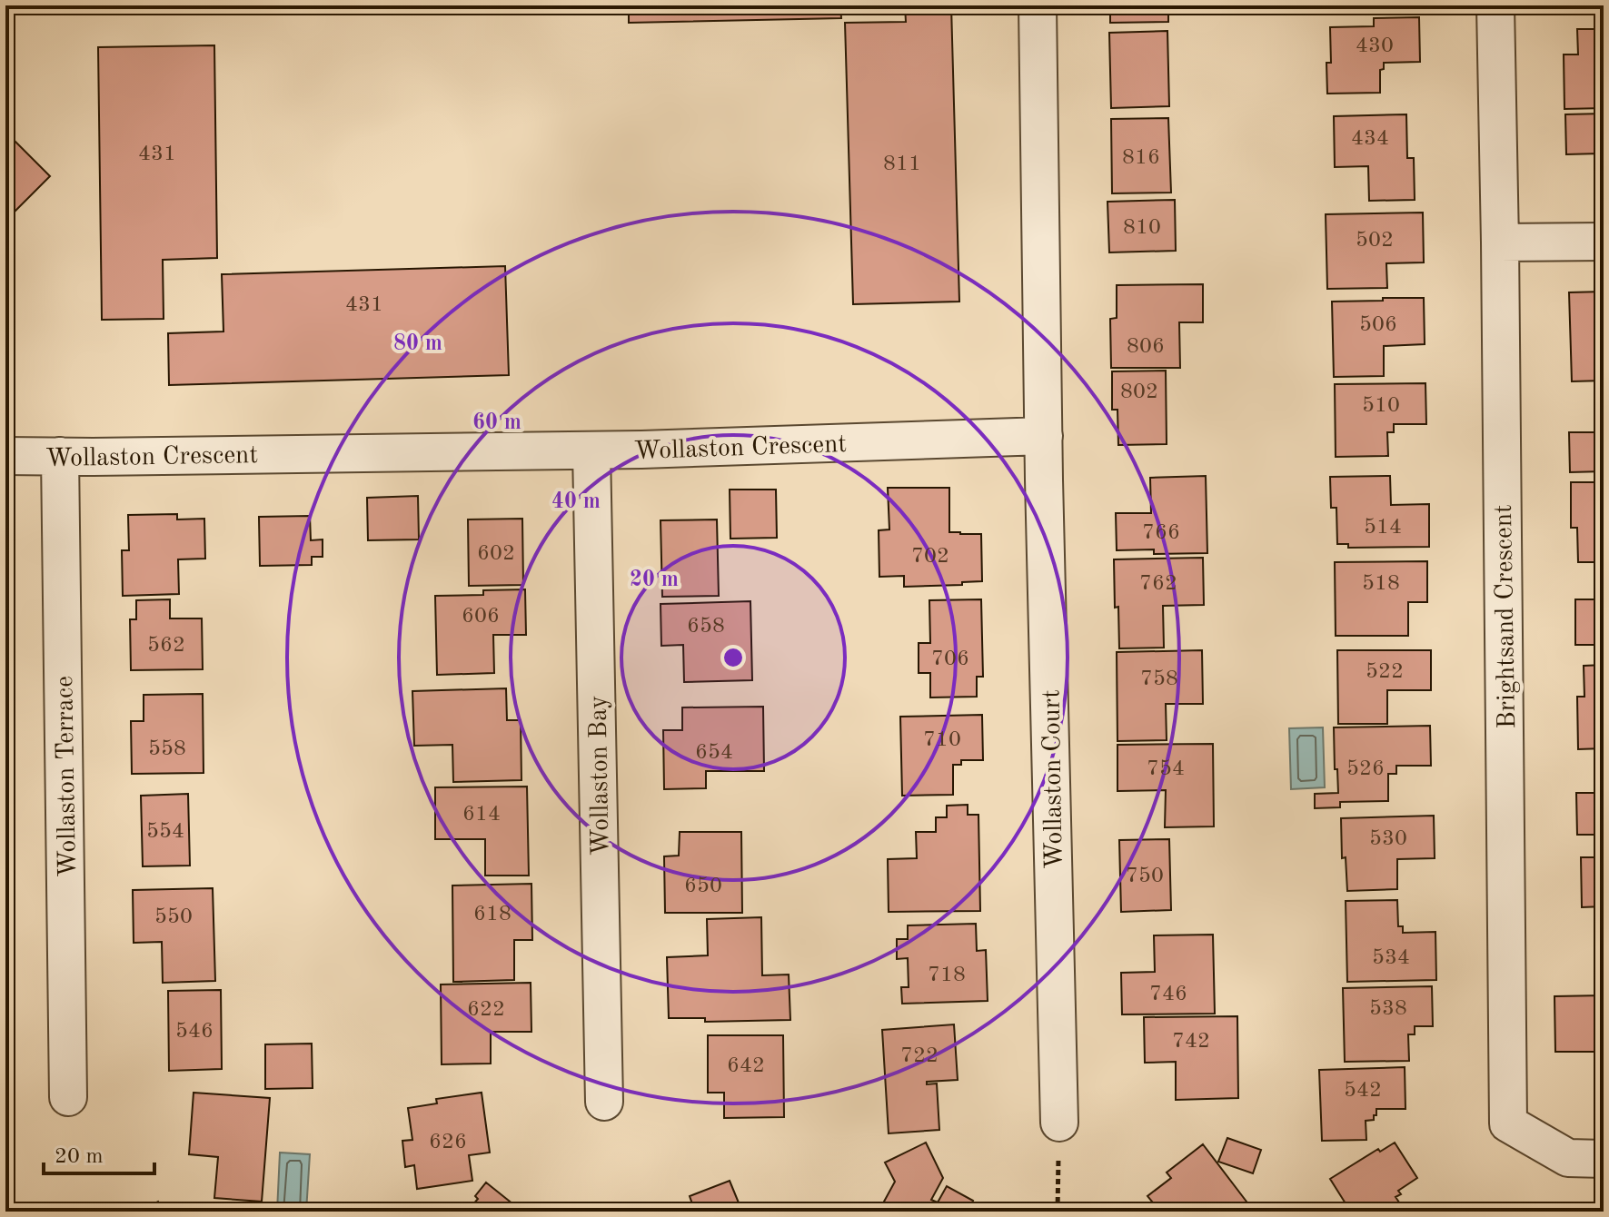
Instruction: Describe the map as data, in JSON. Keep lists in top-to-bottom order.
{
  "streets": {
    "street": [
      "Wollaston Crescent",
      "Brightsand Crescent",
      "Wollaston Bay",
      "Wollaston Terrace",
      "Wollaston Court"
    ]
  },
  "crossings": [
    ["Wollaston Crescent", "Wollaston Bay"],
    ["Wollaston Crescent", "Wollaston Terrace"],
    ["Wollaston Crescent", "Wollaston Court"]
  ],
  "house_numbers": [
    "430",
    "434",
    "431",
    "816",
    "811",
    "810",
    "502",
    "431",
    "506",
    "806",
    "802",
    "510",
    "514",
    "766",
    "602",
    "702",
    "762",
    "518",
    "606",
    "658",
    "562",
    "706",
    "522",
    "758",
    "710",
    "558",
    "654",
    "754",
    "526",
    "614",
    "554",
    "530",
    "750",
    "650",
    "618",
    "550",
    "534",
    "718",
    "746",
    "538",
    "622",
    "546",
    "742",
    "722",
    "642",
    "542",
    "626"
  ],
  "scale_bar": "20 m",
  "rings": [
    "80 m",
    "60 m",
    "40 m",
    "20 m"
  ]
}
